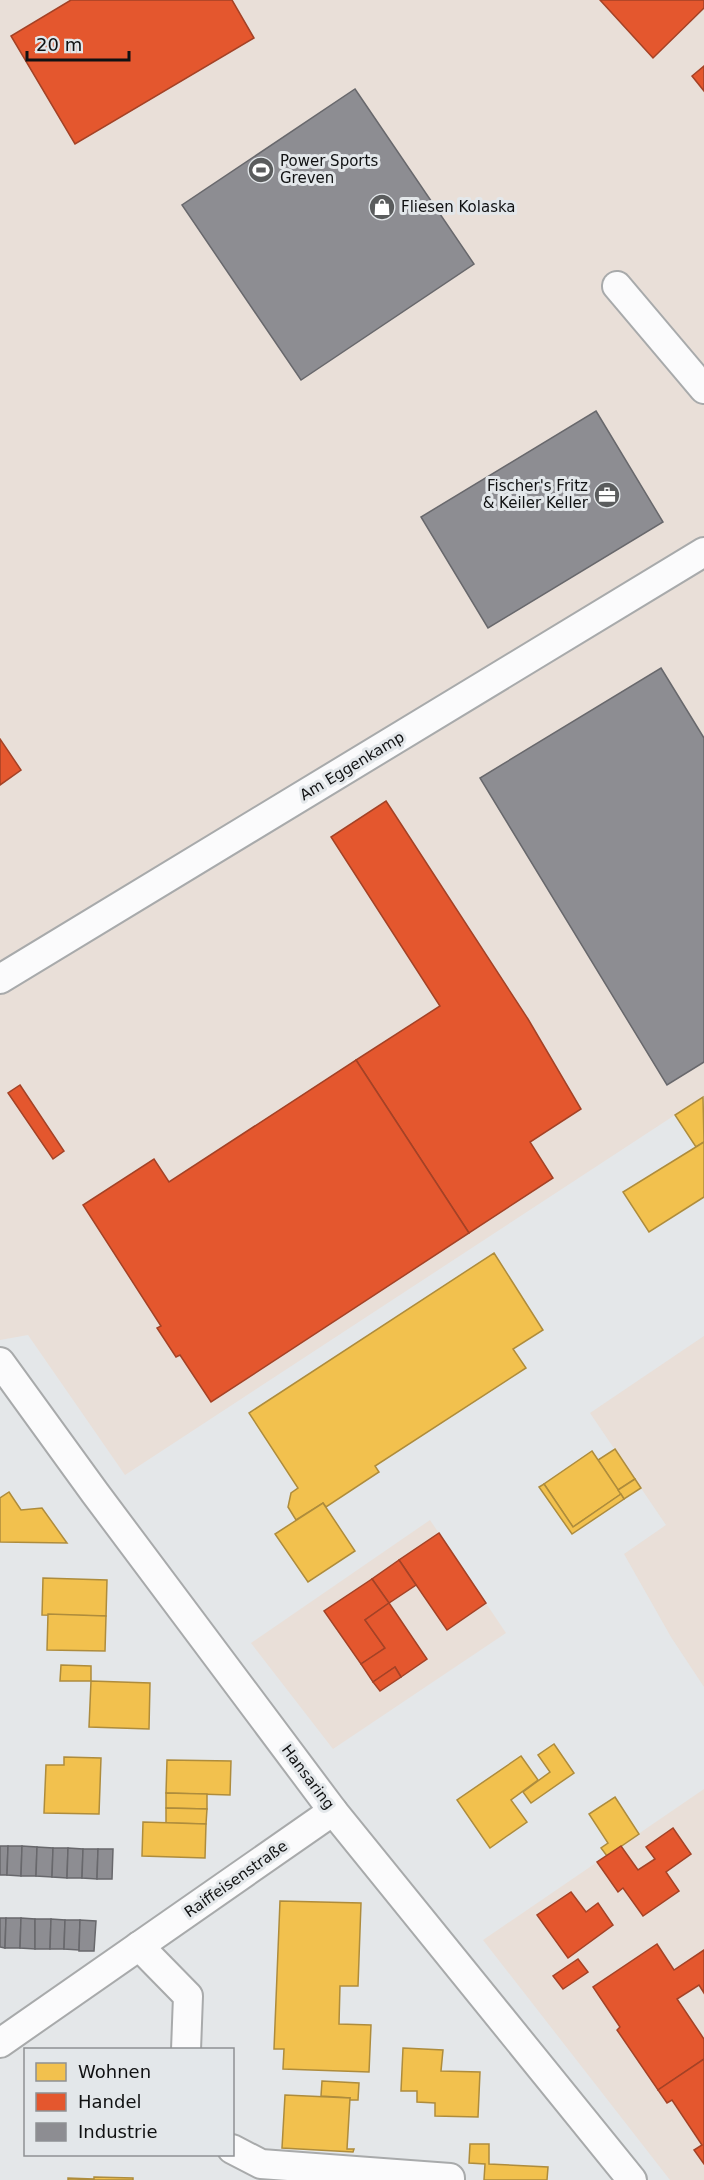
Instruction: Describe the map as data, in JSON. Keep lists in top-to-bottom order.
{
  "streets": {
    "street": ["Am Eggenkamp", "Hansaring", "Raiffeisenstraße"]
  },
  "crossings": [
    ["Hansaring", "Raiffeisenstraße"]
  ],
  "places": {
    "sports": ["Power Sports Greven"],
    "shop": ["Fliesen Kolaska"],
    "office": ["Fischer's Fritz & Keiler Keller"]
  },
  "legend": ["Wohnen", "Handel", "Industrie"],
  "scale_bar": "20 m"
}
